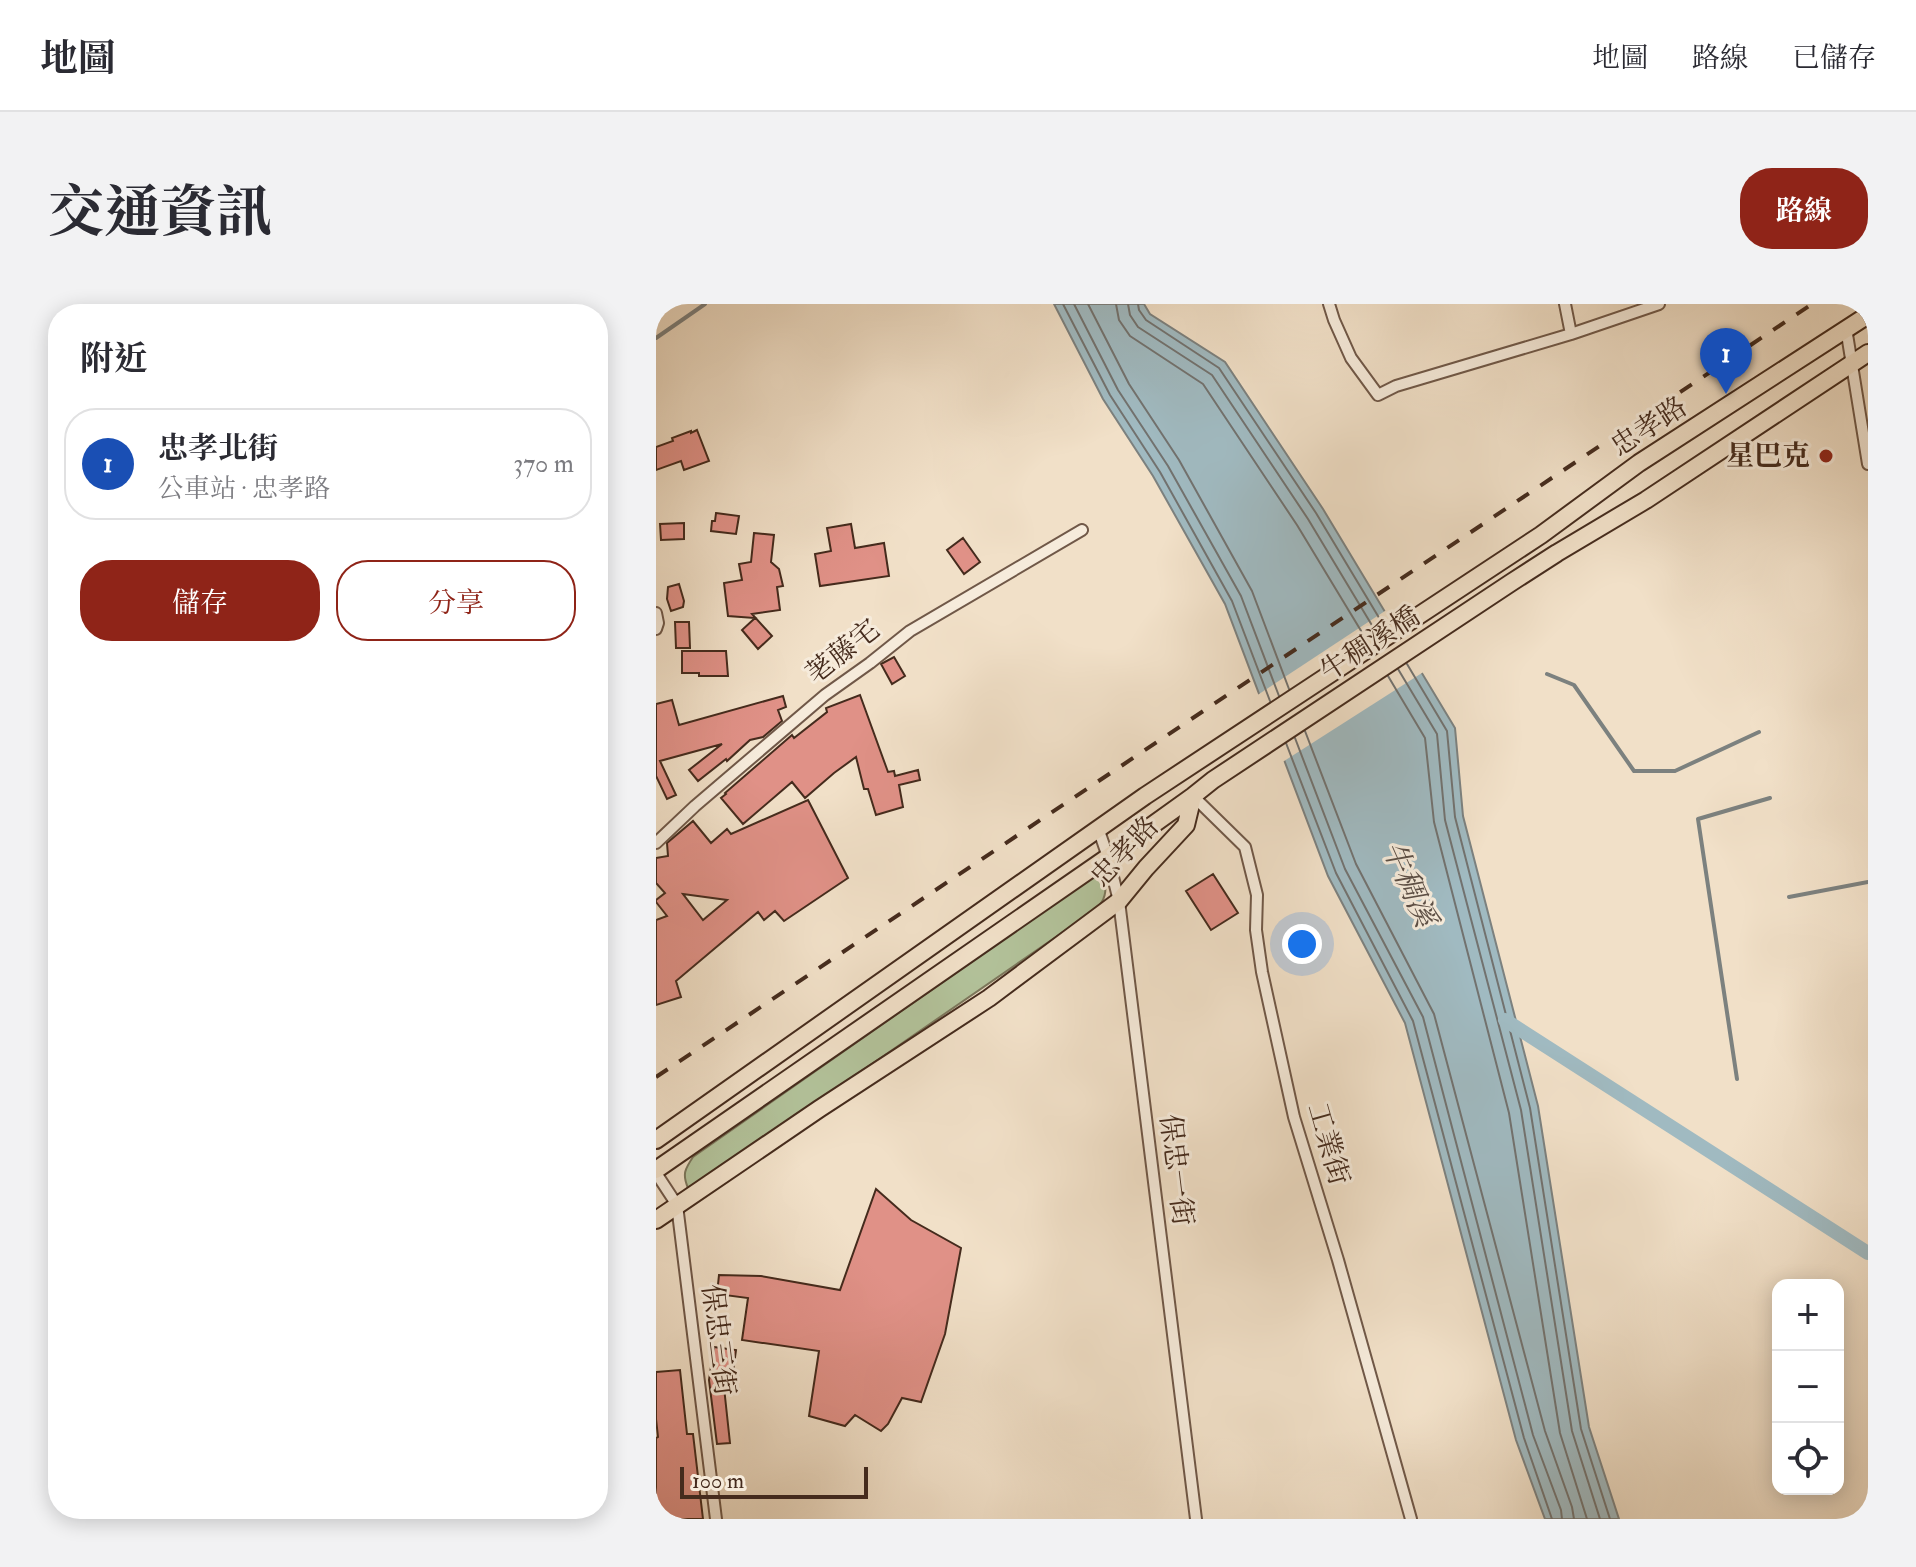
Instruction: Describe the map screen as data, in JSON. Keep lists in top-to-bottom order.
{
  "streets": {
    "main road": ["忠孝路", "牛稠溪橋"],
    "street": [
      "荖藤宅",
      "工業街",
      "保忠一街",
      "保忠三街"
    ]
  },
  "crossings": [
    ["忠孝路", "牛稠溪橋"],
    ["忠孝路", "工業街"],
    ["忠孝路", "保忠一街"],
    ["忠孝路", "保忠三街"],
    ["牛稠溪橋", "工業街"]
  ],
  "water": ["牛稠溪"],
  "places": ["星巴克"],
  "scale_bar": "100 m",
  "page": {
    "header": "地圖",
    "nav": ["地圖", "路線", "已儲存"],
    "title": "交通資訊",
    "buttons": [
      "路線",
      ["儲存", "分享"]
    ],
    "heading": "附近",
    "pins": "1",
    "list": [
      {
        "mark": "1",
        "name": "忠孝北街",
        "note": "公車站 · 忠孝路",
        "value": "370 m"
      }
    ],
    "map_buttons": ["+", "−"],
    "scale": "100 m"
  }
}
